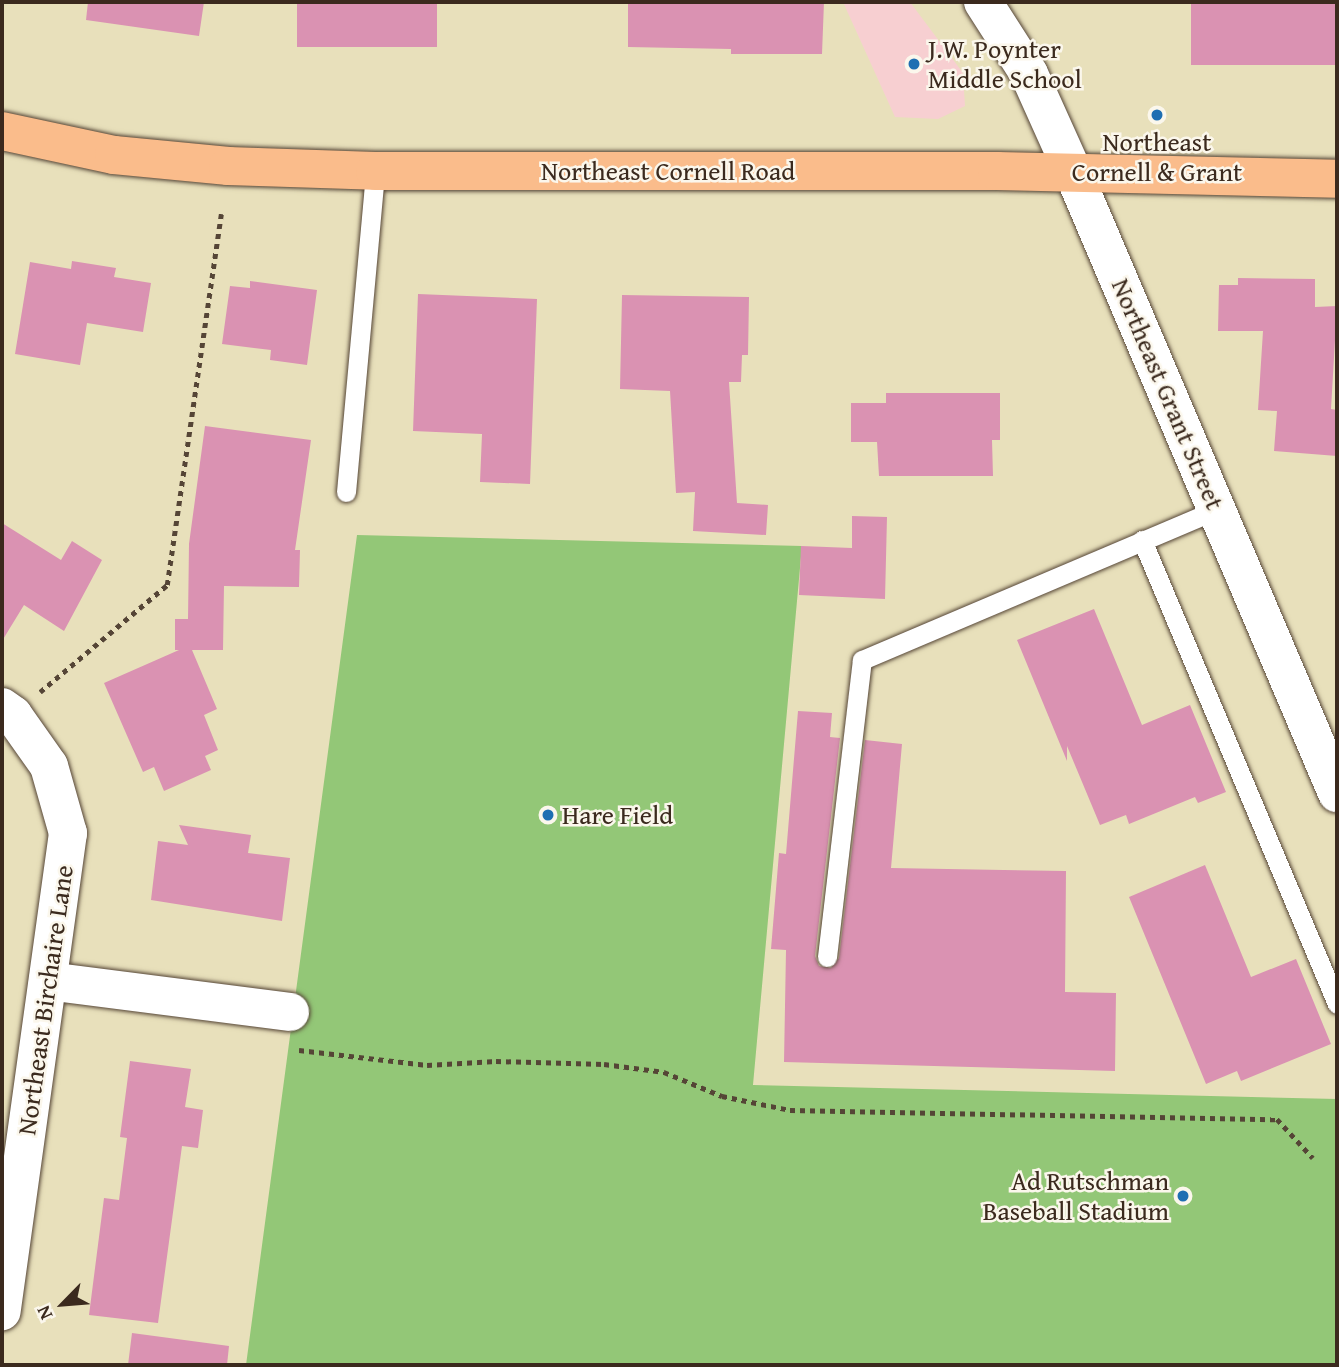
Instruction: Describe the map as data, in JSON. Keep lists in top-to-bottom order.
{
  "streets": {
    "highway": ["Northeast Cornell Road"],
    "street": ["Northeast Grant Street", "Northeast Birchaire Lane"]
  },
  "crossings": [
    ["Northeast Cornell Road", "Northeast Grant Street"]
  ],
  "places": [
    "J.W. Poynter Middle School",
    "Northeast Cornell & Grant",
    "Hare Field",
    "Ad Rutschman Baseball Stadium"
  ],
  "north": "bottom left"
}
